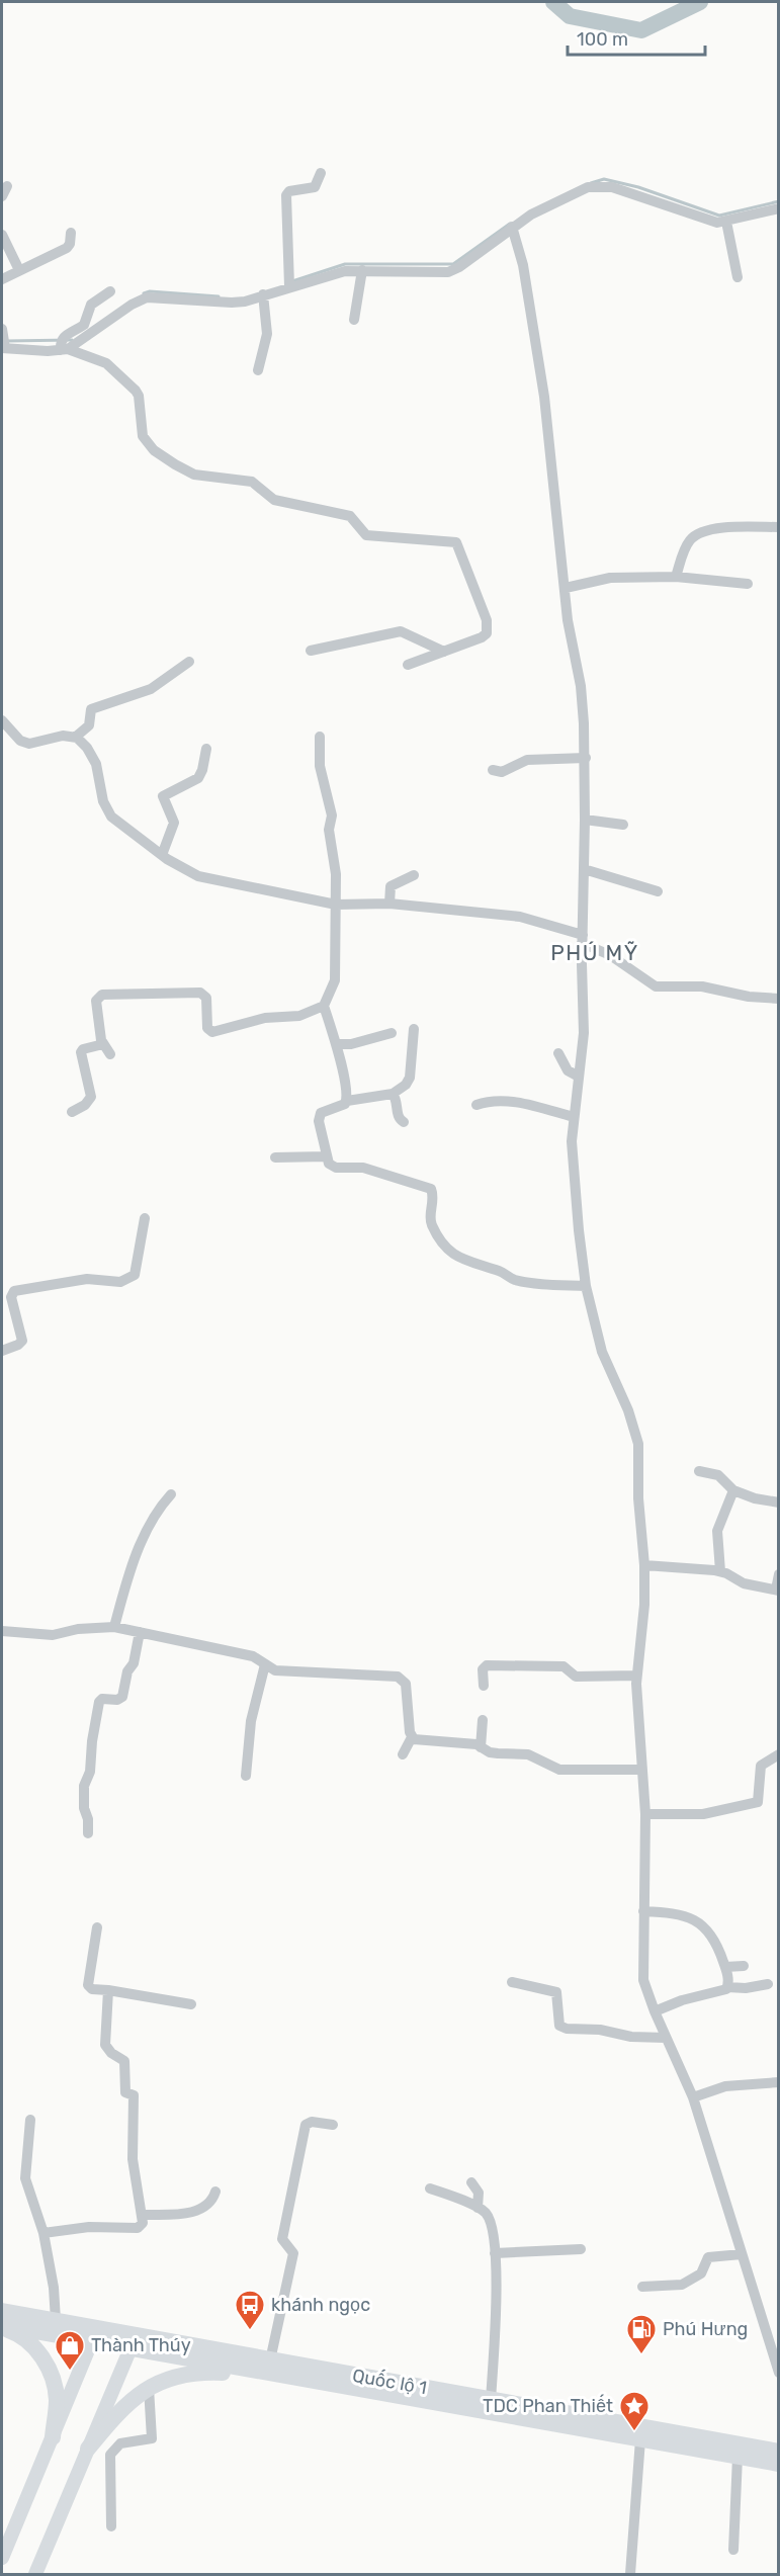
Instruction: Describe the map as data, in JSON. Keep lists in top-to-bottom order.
{
  "streets": {
    "highway": ["Quốc lộ 1"]
  },
  "districts": ["PHÚ MỸ"],
  "places": {
    "bus stop": ["khánh ngọc"],
    "fuel station": ["Phú Hưng"],
    "shop": ["Thành Thúy"],
    "place": ["TDC Phan Thiết"]
  },
  "scale_bar": "100 m"
}
